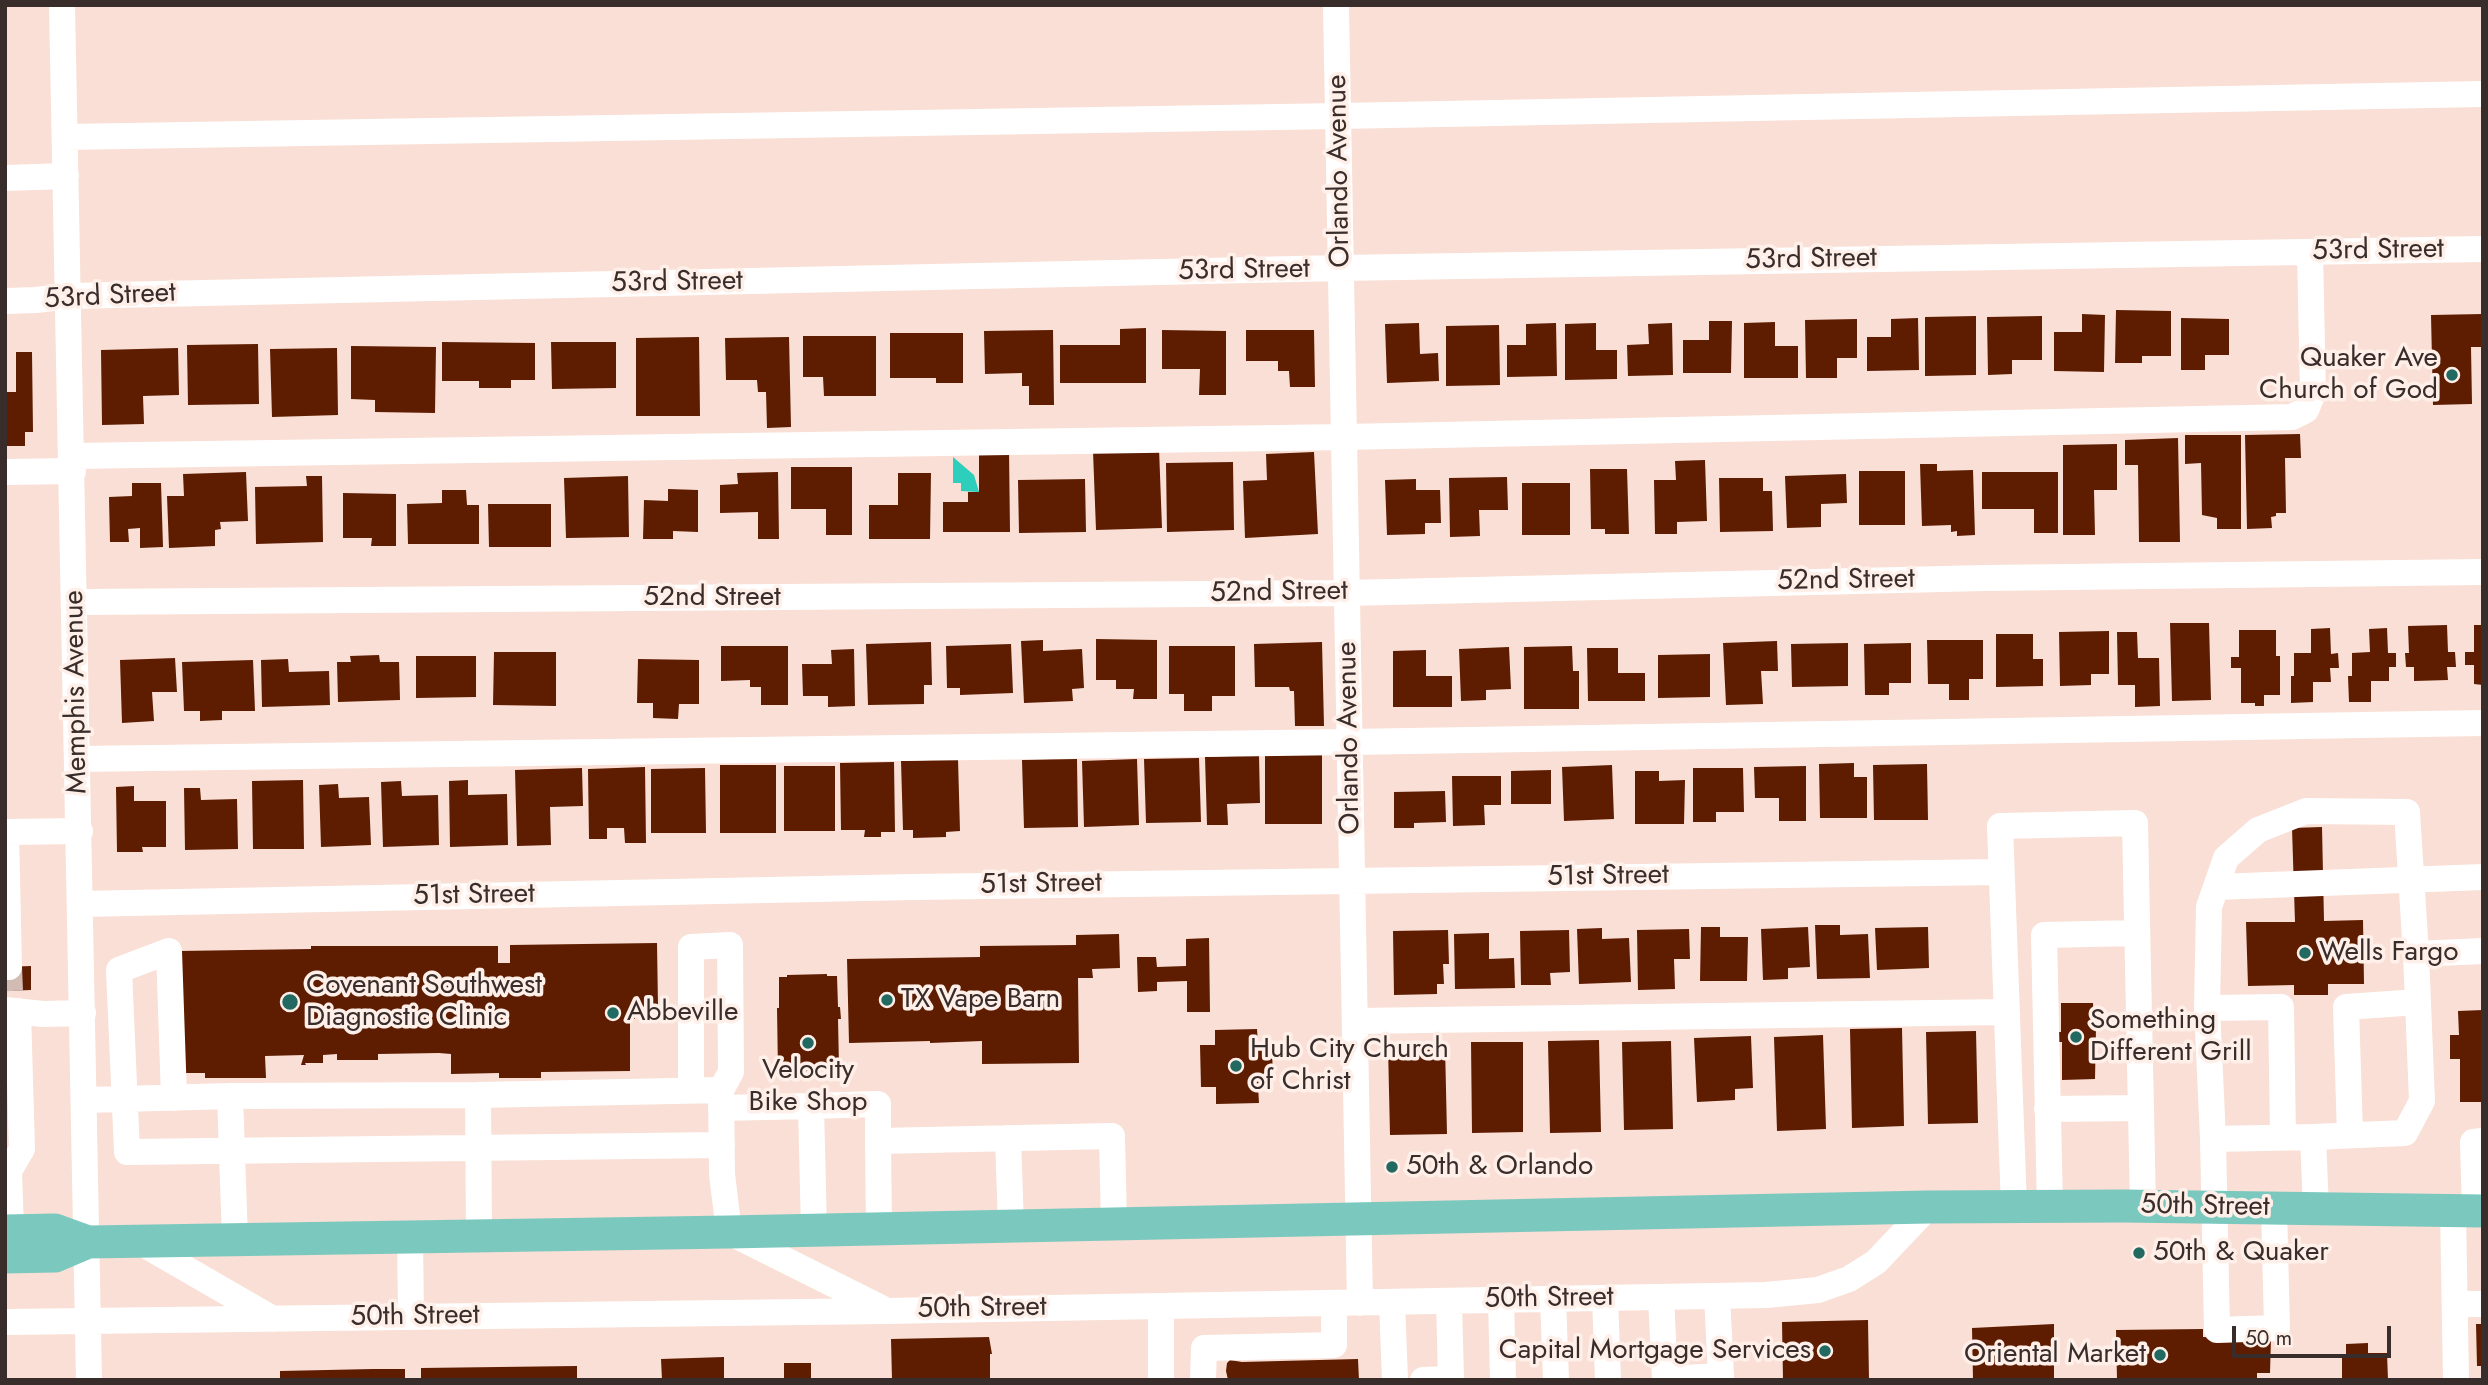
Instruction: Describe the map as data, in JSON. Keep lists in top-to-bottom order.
{
  "streets": {
    "main road": ["50th Street"],
    "street": [
      "Orlando Avenue",
      "53rd Street",
      "52nd Street",
      "Memphis Avenue",
      "51st Street"
    ]
  },
  "crossings": [
    ["Orlando Avenue", "53rd Street"],
    ["Orlando Avenue", "52nd Street"],
    ["Orlando Avenue", "51st Street"],
    ["Orlando Avenue", "50th Street"],
    ["53rd Street", "Memphis Avenue"],
    ["52nd Street", "Memphis Avenue"],
    ["Memphis Avenue", "51st Street"],
    ["Memphis Avenue", "50th Street"]
  ],
  "places": [
    "Quaker Ave Church of God",
    "Wells Fargo",
    "TX Vape Barn",
    "Covenant Southwest Diagnostic Clinic",
    "Abbeville",
    "Something Different Grill",
    "Velocity Bike Shop",
    "Hub City Church of Christ",
    "50th & Orlando",
    "50th & Quaker",
    "Capital Mortgage Services",
    "Oriental Market"
  ],
  "scale_bar": "50 m"
}
